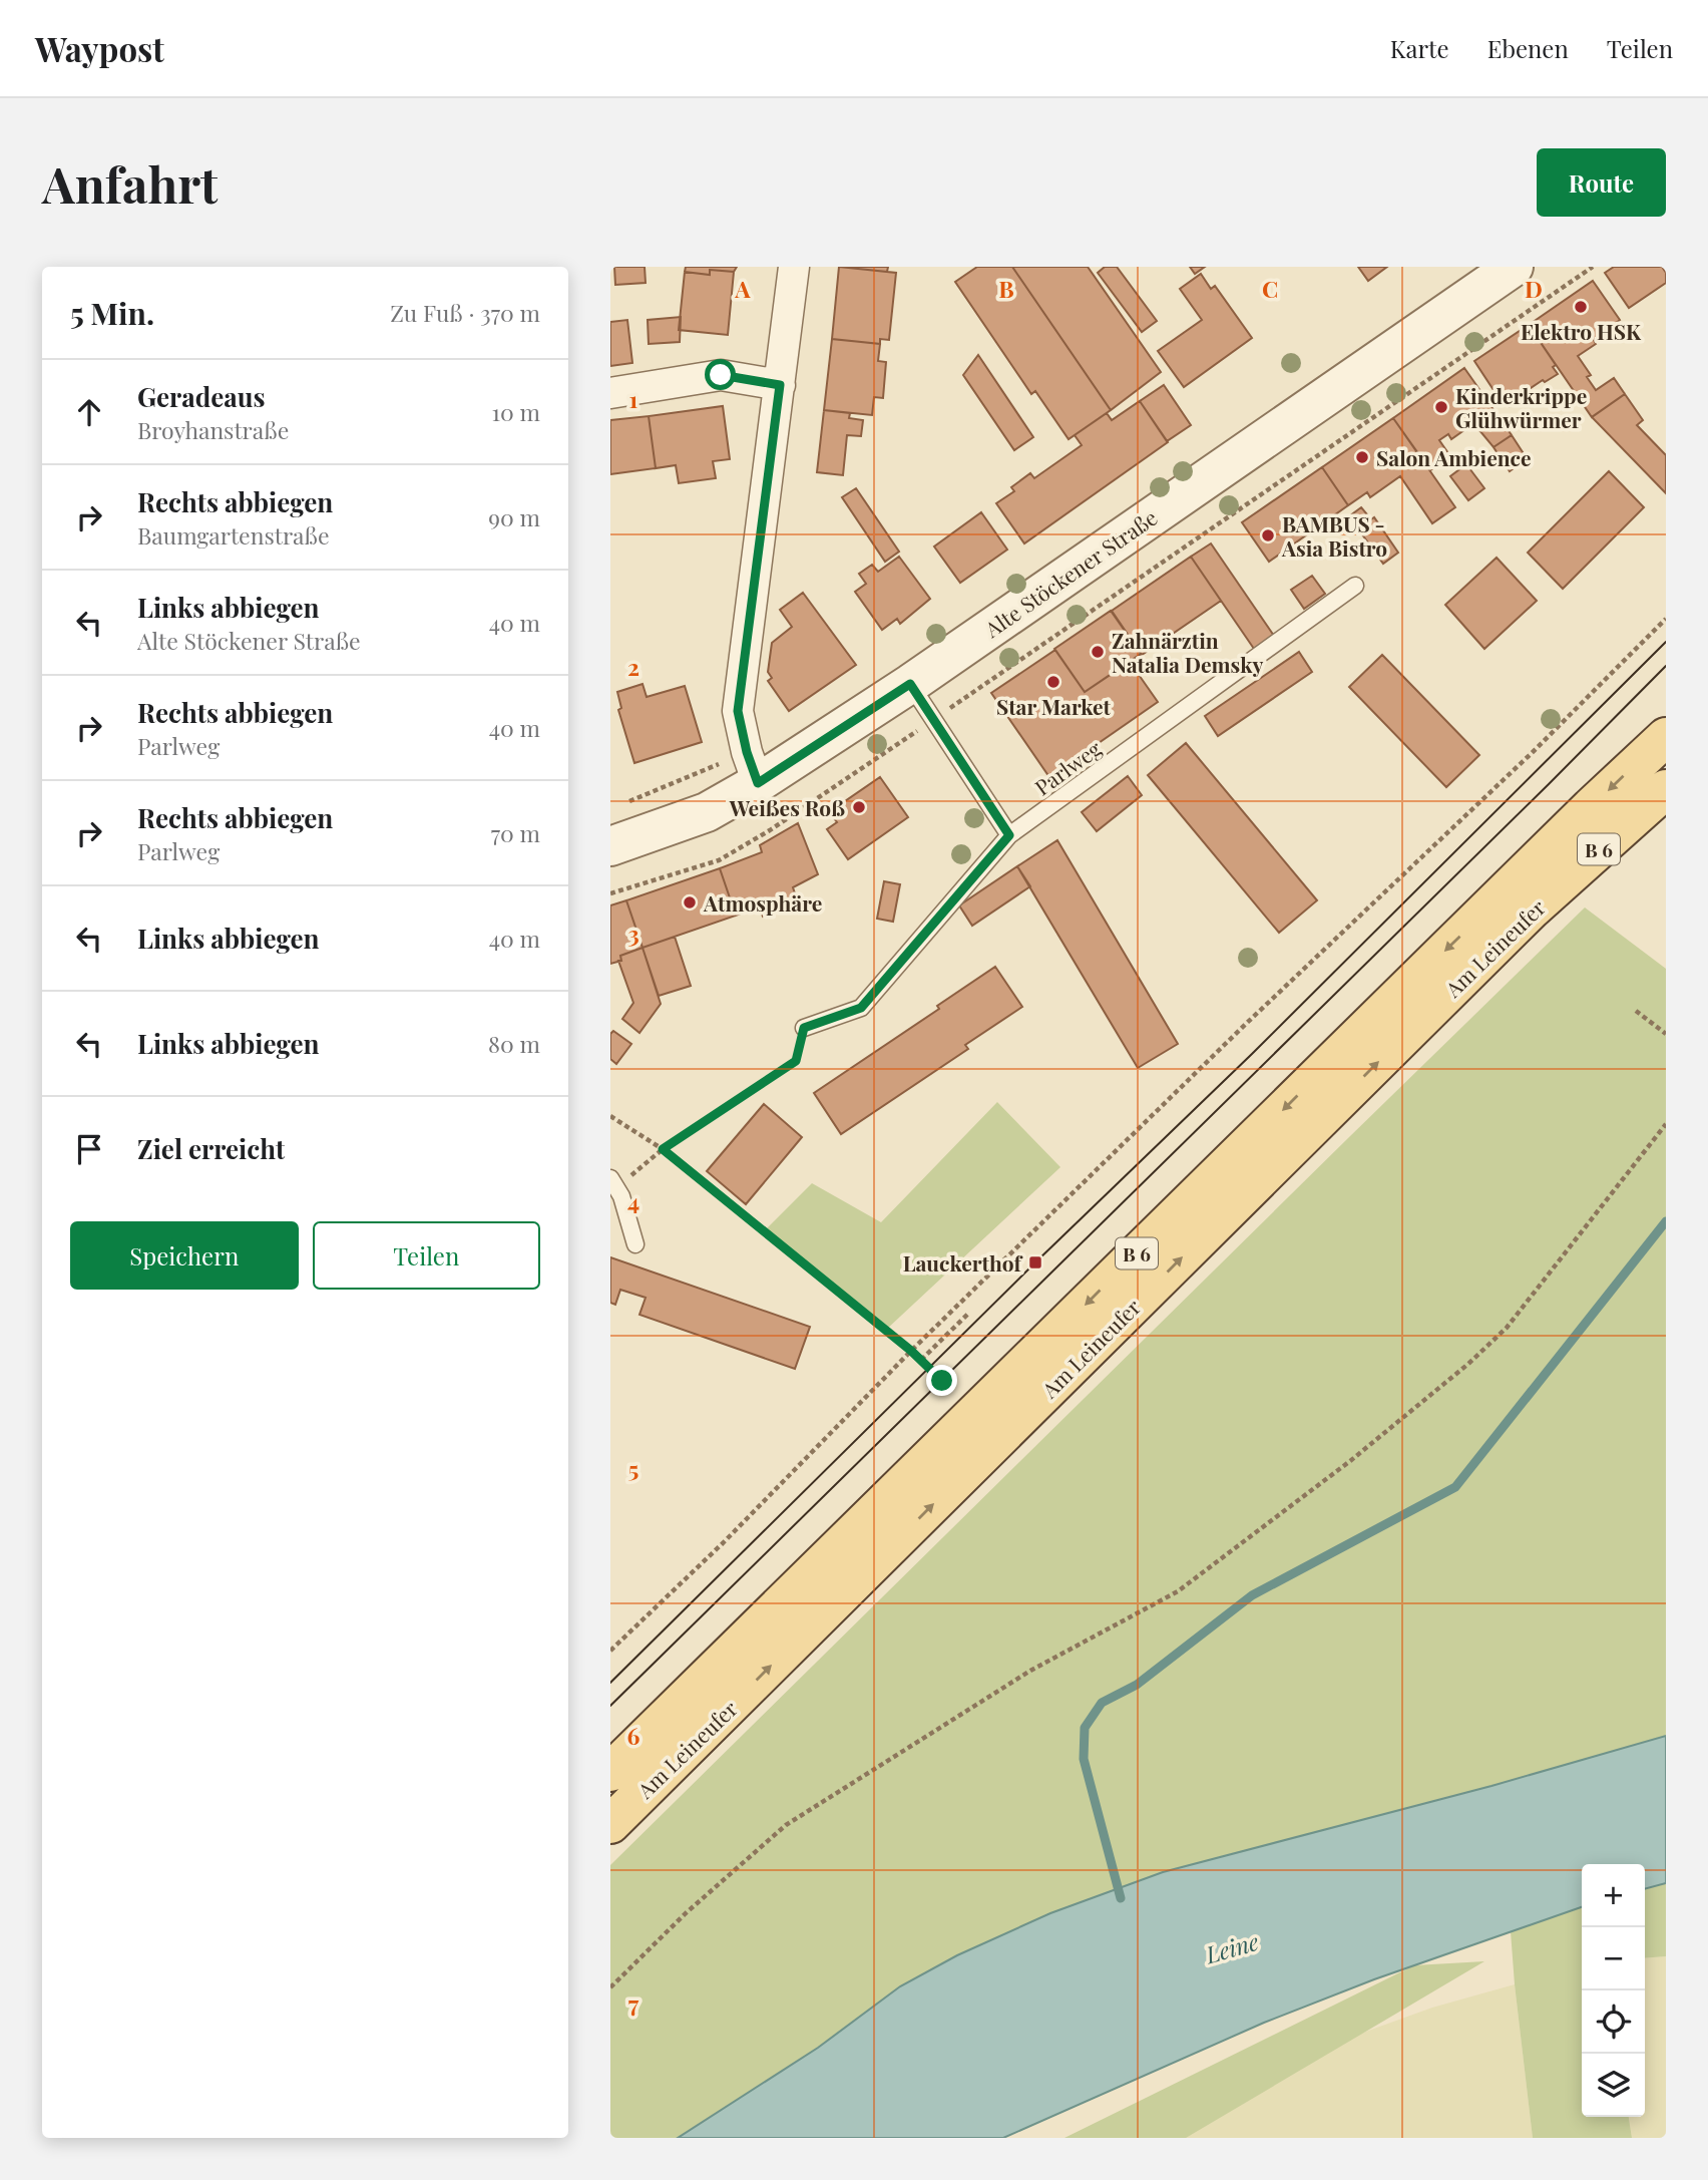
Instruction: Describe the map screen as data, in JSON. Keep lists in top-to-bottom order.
{
  "streets": {
    "main road": ["B 6", "Am Leineufer"],
    "street": ["Alte Stöckener Straße"],
    "lane": ["Parlweg"]
  },
  "water": ["Leine"],
  "places": {
    "other": [
      "Elektro HSK",
      "Kinderkrippe Glühwürmer",
      "Salon Ambience",
      "BAMBUS - Asia Bistro",
      "Zahnärztin Natalia Demsky",
      "Star Market",
      "Weißes Roß",
      "Atmosphäre"
    ],
    "transit": ["Lauckerthof"]
  },
  "page": {
    "header": "Waypost",
    "nav": ["Karte", "Ebenen", "Teilen"],
    "buttons": [
      "Route",
      ["Speichern", "Teilen"]
    ],
    "title": "Anfahrt",
    "heading": ["5 Min.", "Zu Fuß · 370 m"],
    "list": [
      ["Geradeaus", "Broyhanstraße", "10 m"],
      ["Rechts abbiegen", "Baumgartenstraße", "90 m"],
      ["Links abbiegen", "Alte Stöckener Straße", "40 m"],
      ["Rechts abbiegen", "Parlweg", "40 m"],
      ["Rechts abbiegen", "Parlweg", "70 m"],
      ["Links abbiegen", "40 m"],
      ["Links abbiegen", "80 m"],
      "Ziel erreicht"
    ],
    "map_buttons": ["+", "−"]
  },
  "grid": {
    "columns": [
      "A",
      "B",
      "C",
      "D"
    ],
    "rows": [
      "1",
      "2",
      "3",
      "4",
      "5",
      "6",
      "7"
    ]
  }
}
